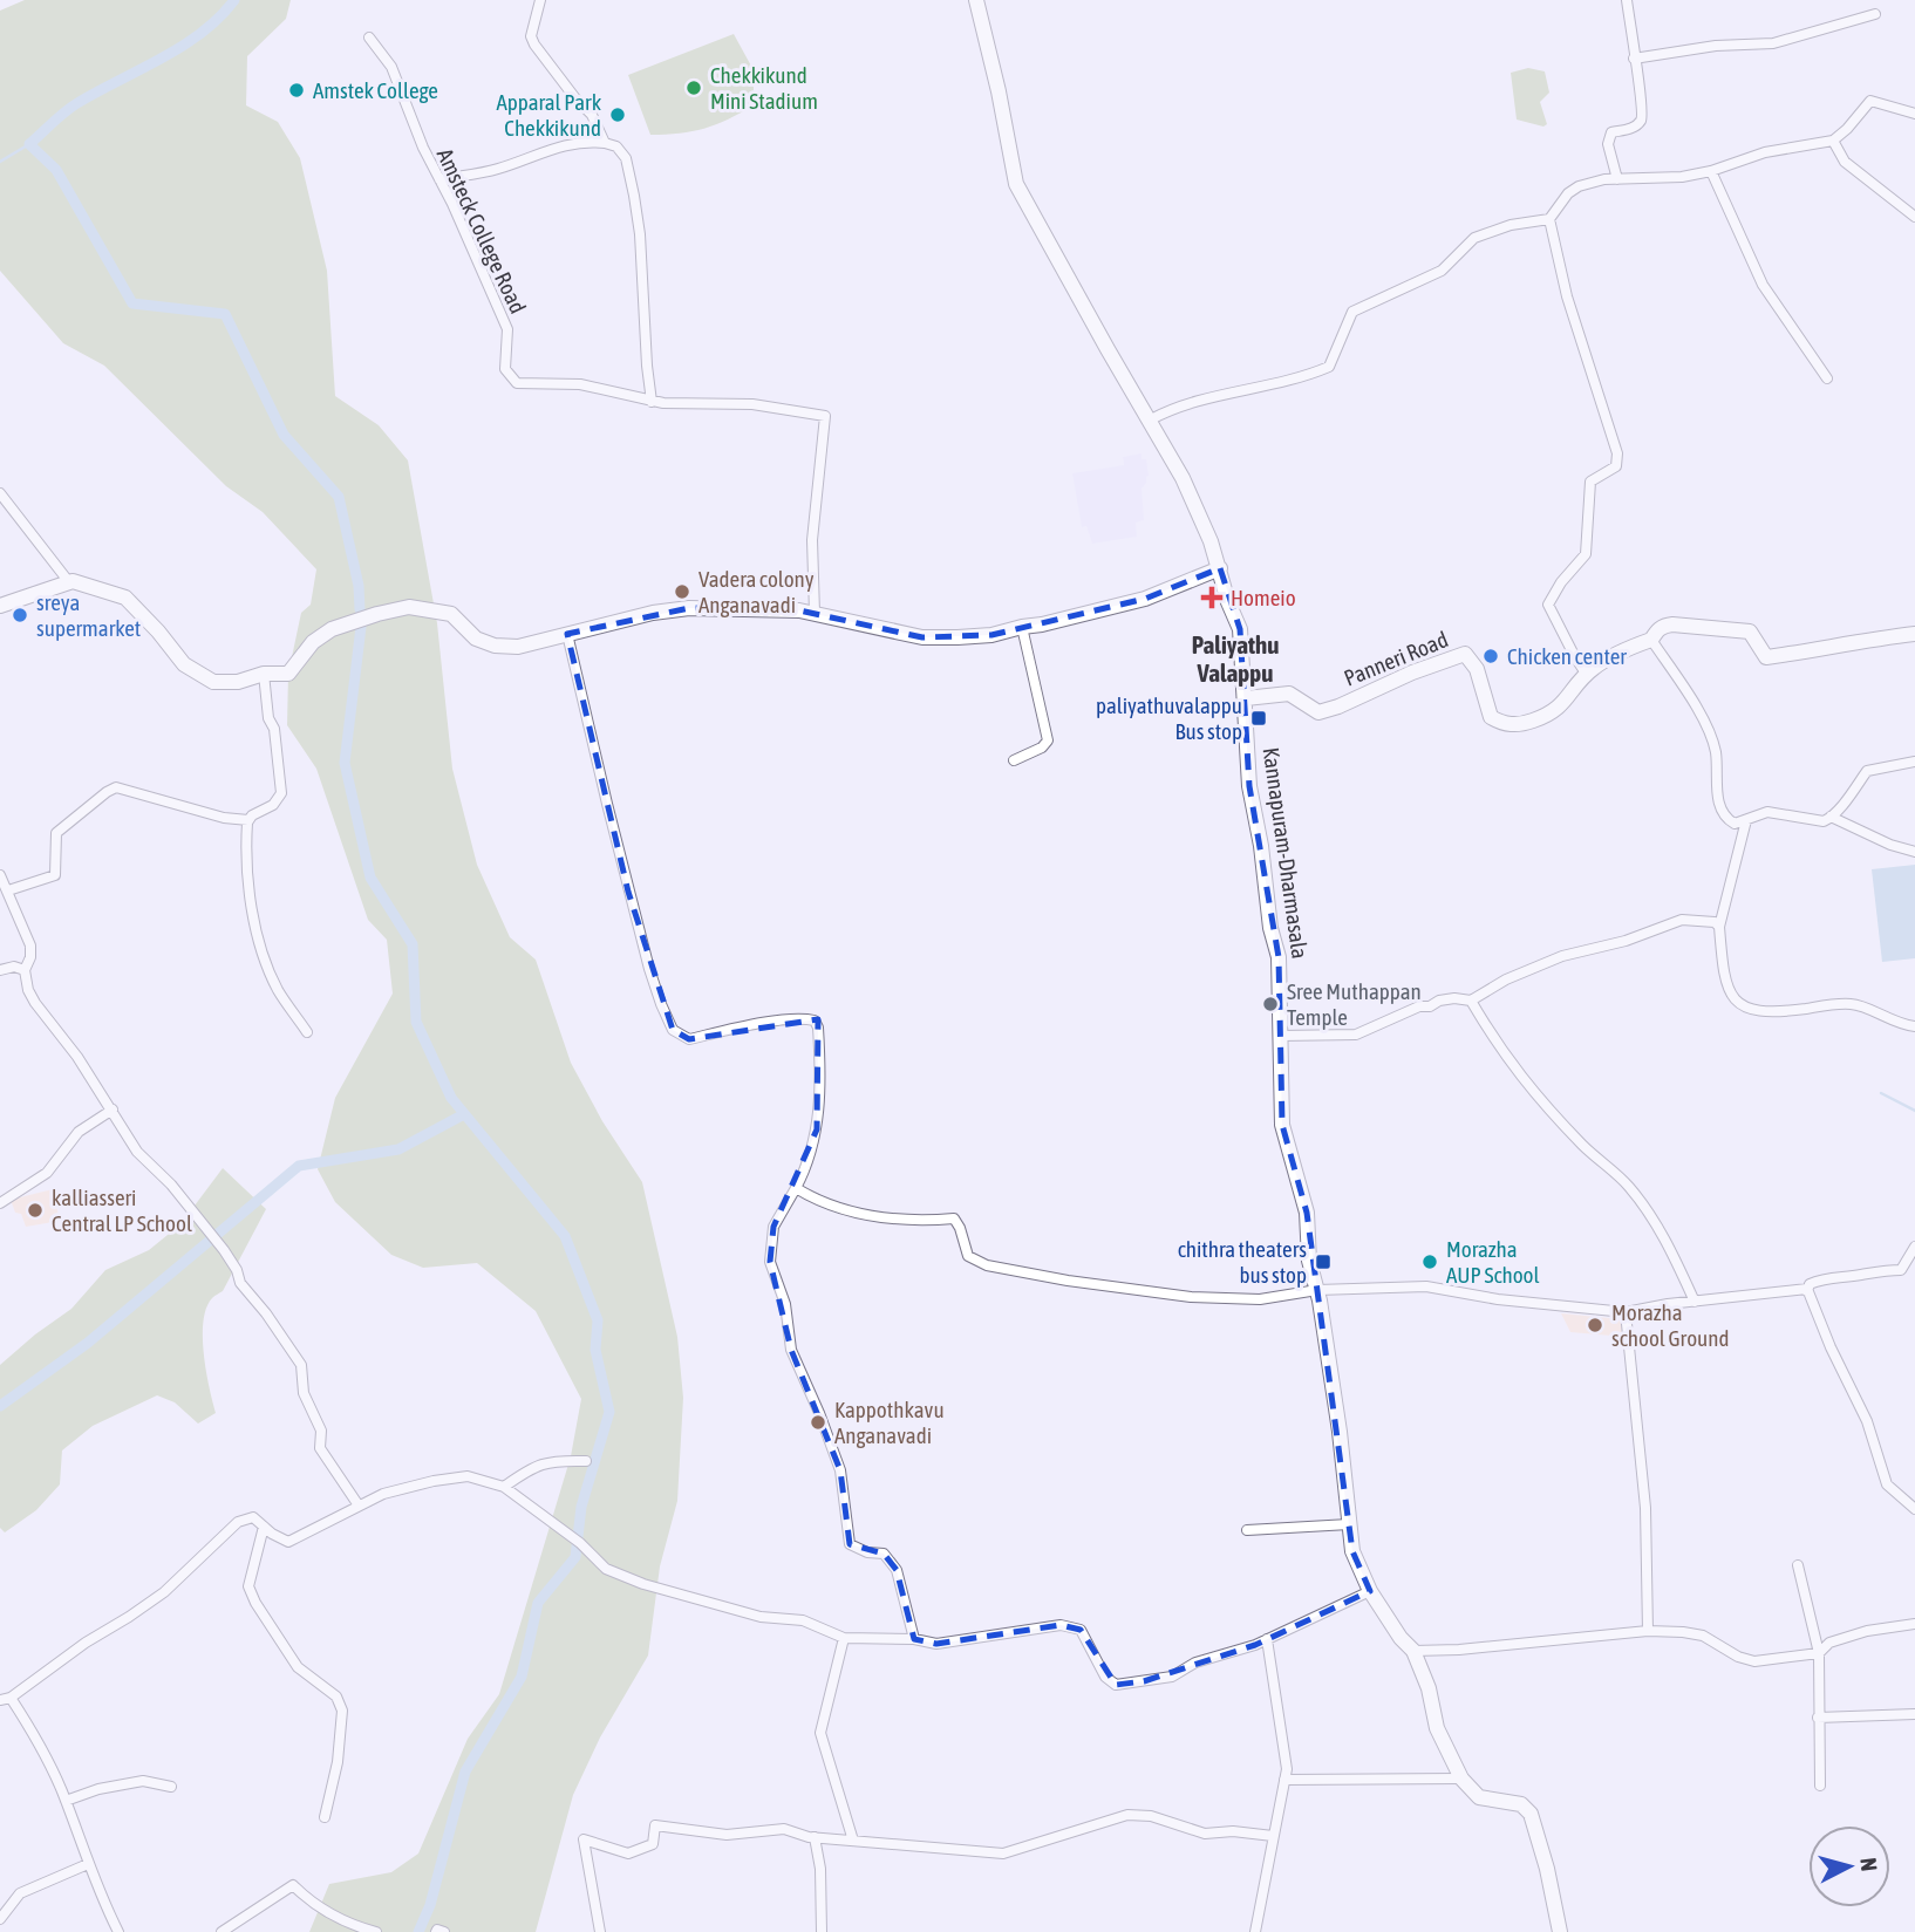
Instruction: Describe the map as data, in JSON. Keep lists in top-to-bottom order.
{
  "streets": {
    "main road": ["Panneri Road", "Kannapuram-Dharmasala"],
    "street": ["Amsteck College Road"]
  },
  "crossings": [
    ["Panneri Road", "Kannapuram-Dharmasala"]
  ],
  "districts": ["Paliyathu Valappu"],
  "places": {
    "other": [
      "Chekkikund Mini Stadium",
      "Amstek College",
      "Apparal Park Chekkikund",
      "Vadera colony Anganavadi",
      "sreya supermarket",
      "Chicken center",
      "Sree Muthappan Temple",
      "kalliasseri Central LP School",
      "Morazha AUP School",
      "Morazha school Ground",
      "Kappothkavu Anganavadi"
    ],
    "health": ["Homeio"],
    "transit": ["paliyathuvalappu Bus stop", "chithra theaters bus stop"]
  },
  "north": "right"
}
